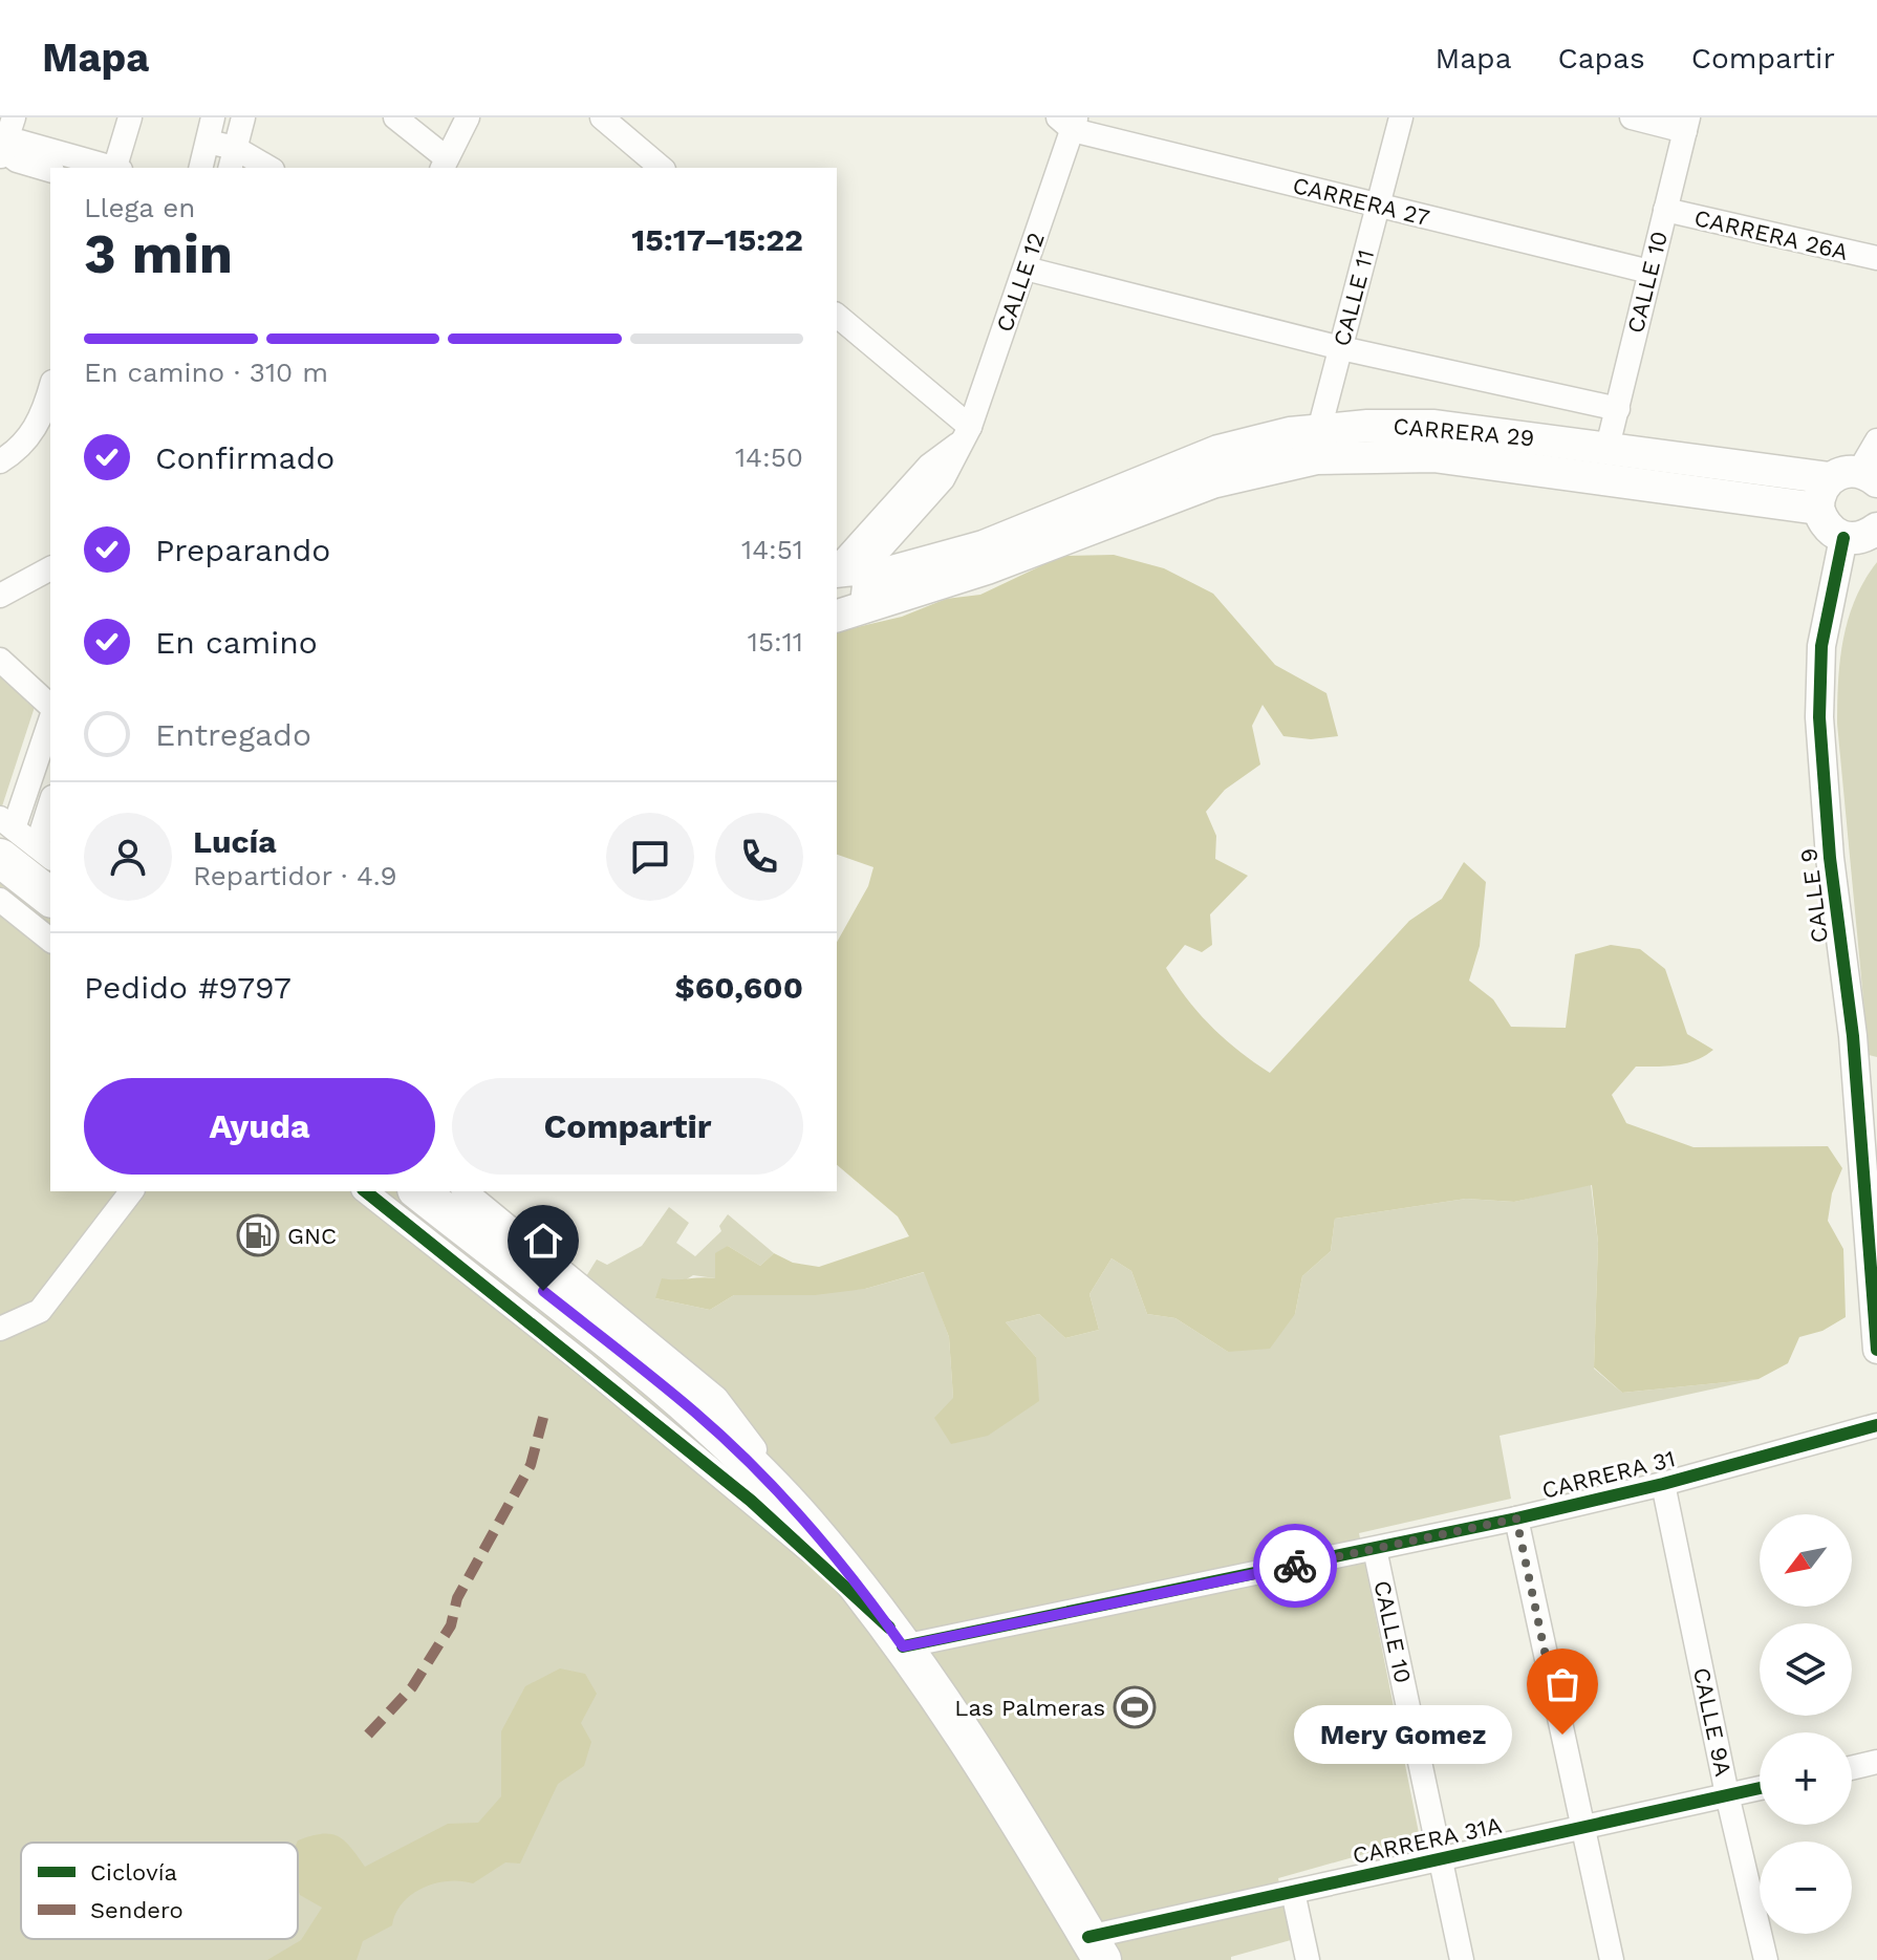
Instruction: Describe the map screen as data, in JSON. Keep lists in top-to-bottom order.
{
  "streets": {
    "main road": ["CARRERA 29"],
    "street": [
      "CARRERA 27",
      "CARRERA 26A",
      "CALLE 12",
      "CALLE 10",
      "CALLE 11",
      "CALLE 9",
      "CARRERA 31",
      "CALLE 9A",
      "CARRERA 31A"
    ]
  },
  "crossings": [
    ["CARRERA 27", "CALLE 12"],
    ["CARRERA 27", "CALLE 10"],
    ["CARRERA 27", "CALLE 11"],
    ["CARRERA 26A", "CALLE 10"],
    ["CALLE 12", "CARRERA 29"],
    ["CALLE 10", "CARRERA 29"],
    ["CALLE 10", "CARRERA 31"],
    ["CALLE 10", "CARRERA 31A"],
    ["CALLE 11", "CARRERA 29"],
    ["CARRERA 31", "CALLE 9A"],
    ["CALLE 9A", "CARRERA 31A"]
  ],
  "places": {
    "fuel station": ["GNC"],
    "sports": ["Las Palmeras"],
    "other": ["Mery Gomez"]
  },
  "legend": ["Ciclovía", "Sendero"],
  "north": "bottom left",
  "page": {
    "header": "Mapa",
    "nav": ["Mapa", "Capas", "Compartir"],
    "heading": ["3 min", "Llega en", "15:17–15:22"],
    "panel": [
      "Lucía",
      "Repartidor · 4.9",
      "Pedido #9797",
      "$60,600"
    ],
    "bar": "En camino · 310 m",
    "list": [
      ["Confirmado", "14:50"],
      ["Preparando", "14:51"],
      ["En camino", "15:11"],
      "Entregado"
    ],
    "buttons": ["Ayuda", "Compartir"],
    "map_buttons": ["+", "−"],
    "bubble": "Mery Gomez"
  }
}
